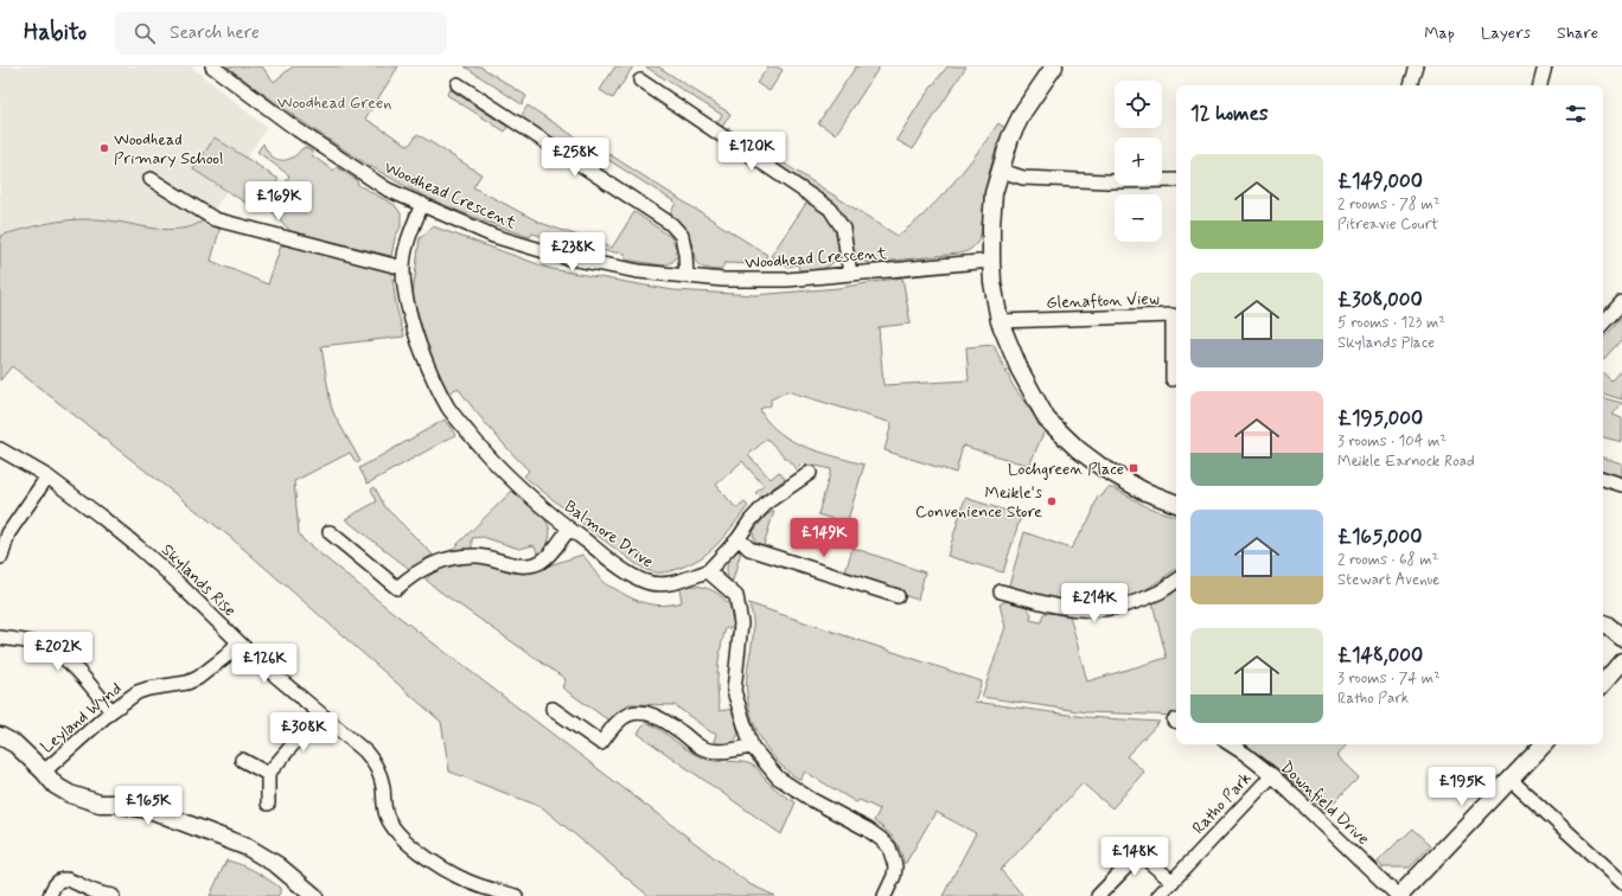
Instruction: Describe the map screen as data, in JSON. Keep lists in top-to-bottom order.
{
  "streets": {
    "street": [
      "Woodhead Crescent",
      "Glenafton View",
      "Balmore Drive",
      "Skylands Rise",
      "Leyland Wynd",
      "Ratho Park",
      "Downfield Drive"
    ]
  },
  "crossings": [
    ["Woodhead Crescent", "Balmore Drive"],
    ["Skylands Rise", "Leyland Wynd"],
    ["Ratho Park", "Downfield Drive"]
  ],
  "parks": ["Woodhead Green"],
  "places": {
    "other": ["Woodhead Primary School", "Meikle's Convenience Store"],
    "transit": ["Lochgreen Place"]
  },
  "page": {
    "header": "Habito",
    "search": "Search here",
    "nav": ["Map", "Layers", "Share"],
    "map_buttons": ["+", "−"],
    "heading": "12 homes",
    "price": [
      "£120K",
      "£258K",
      "£169K",
      "£238K",
      "£149K",
      "£214K",
      "£202K",
      "£126K",
      "£308K",
      "£195K",
      "£165K",
      "£148K"
    ],
    "list": [
      {
        "name": "£149,000",
        "note": "2 rooms · 78 m² · Pitreavie Court"
      },
      {
        "name": "£308,000",
        "note": "5 rooms · 123 m² · Skylands Place"
      },
      {
        "name": "£195,000",
        "note": "3 rooms · 104 m² · Meikle Earnock Road"
      },
      {
        "name": "£165,000",
        "note": "2 rooms · 68 m² · Stewart Avenue"
      },
      {
        "name": "£148,000",
        "note": "3 rooms · 74 m² · Ratho Park"
      }
    ]
  }
}
